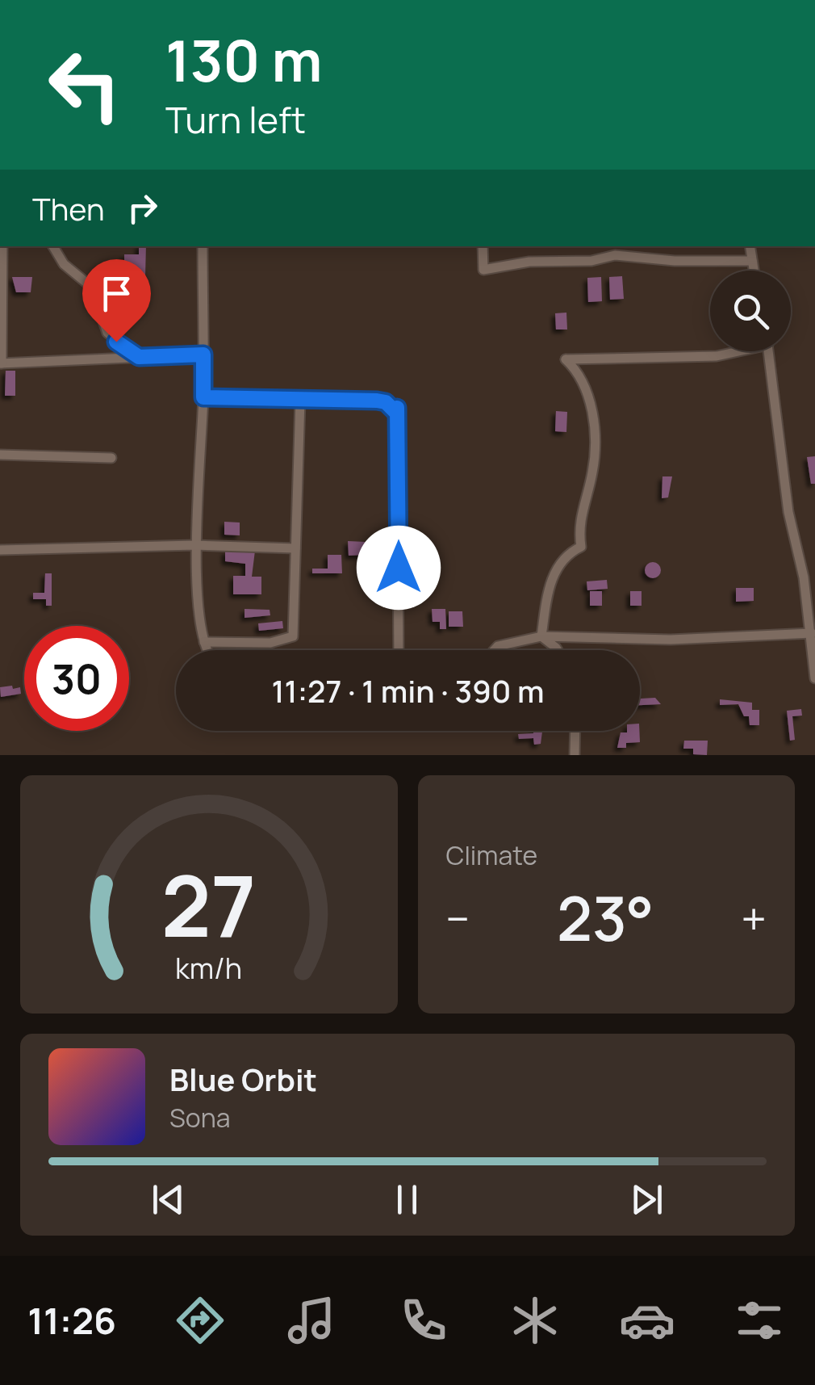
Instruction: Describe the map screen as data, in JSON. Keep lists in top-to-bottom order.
{
  "page": {
    "turn": ["130 m", "Turn left"],
    "then": "Then",
    "limit": "30",
    "trip": "11:27 · 1 min · 390 m",
    "tile": "Climate",
    "heat": ["−", "23°", "+"],
    "song": ["Blue Orbit", "Sona"],
    "tabs": "11:26",
    "gauge": ["27", "km/h"]
  }
}
